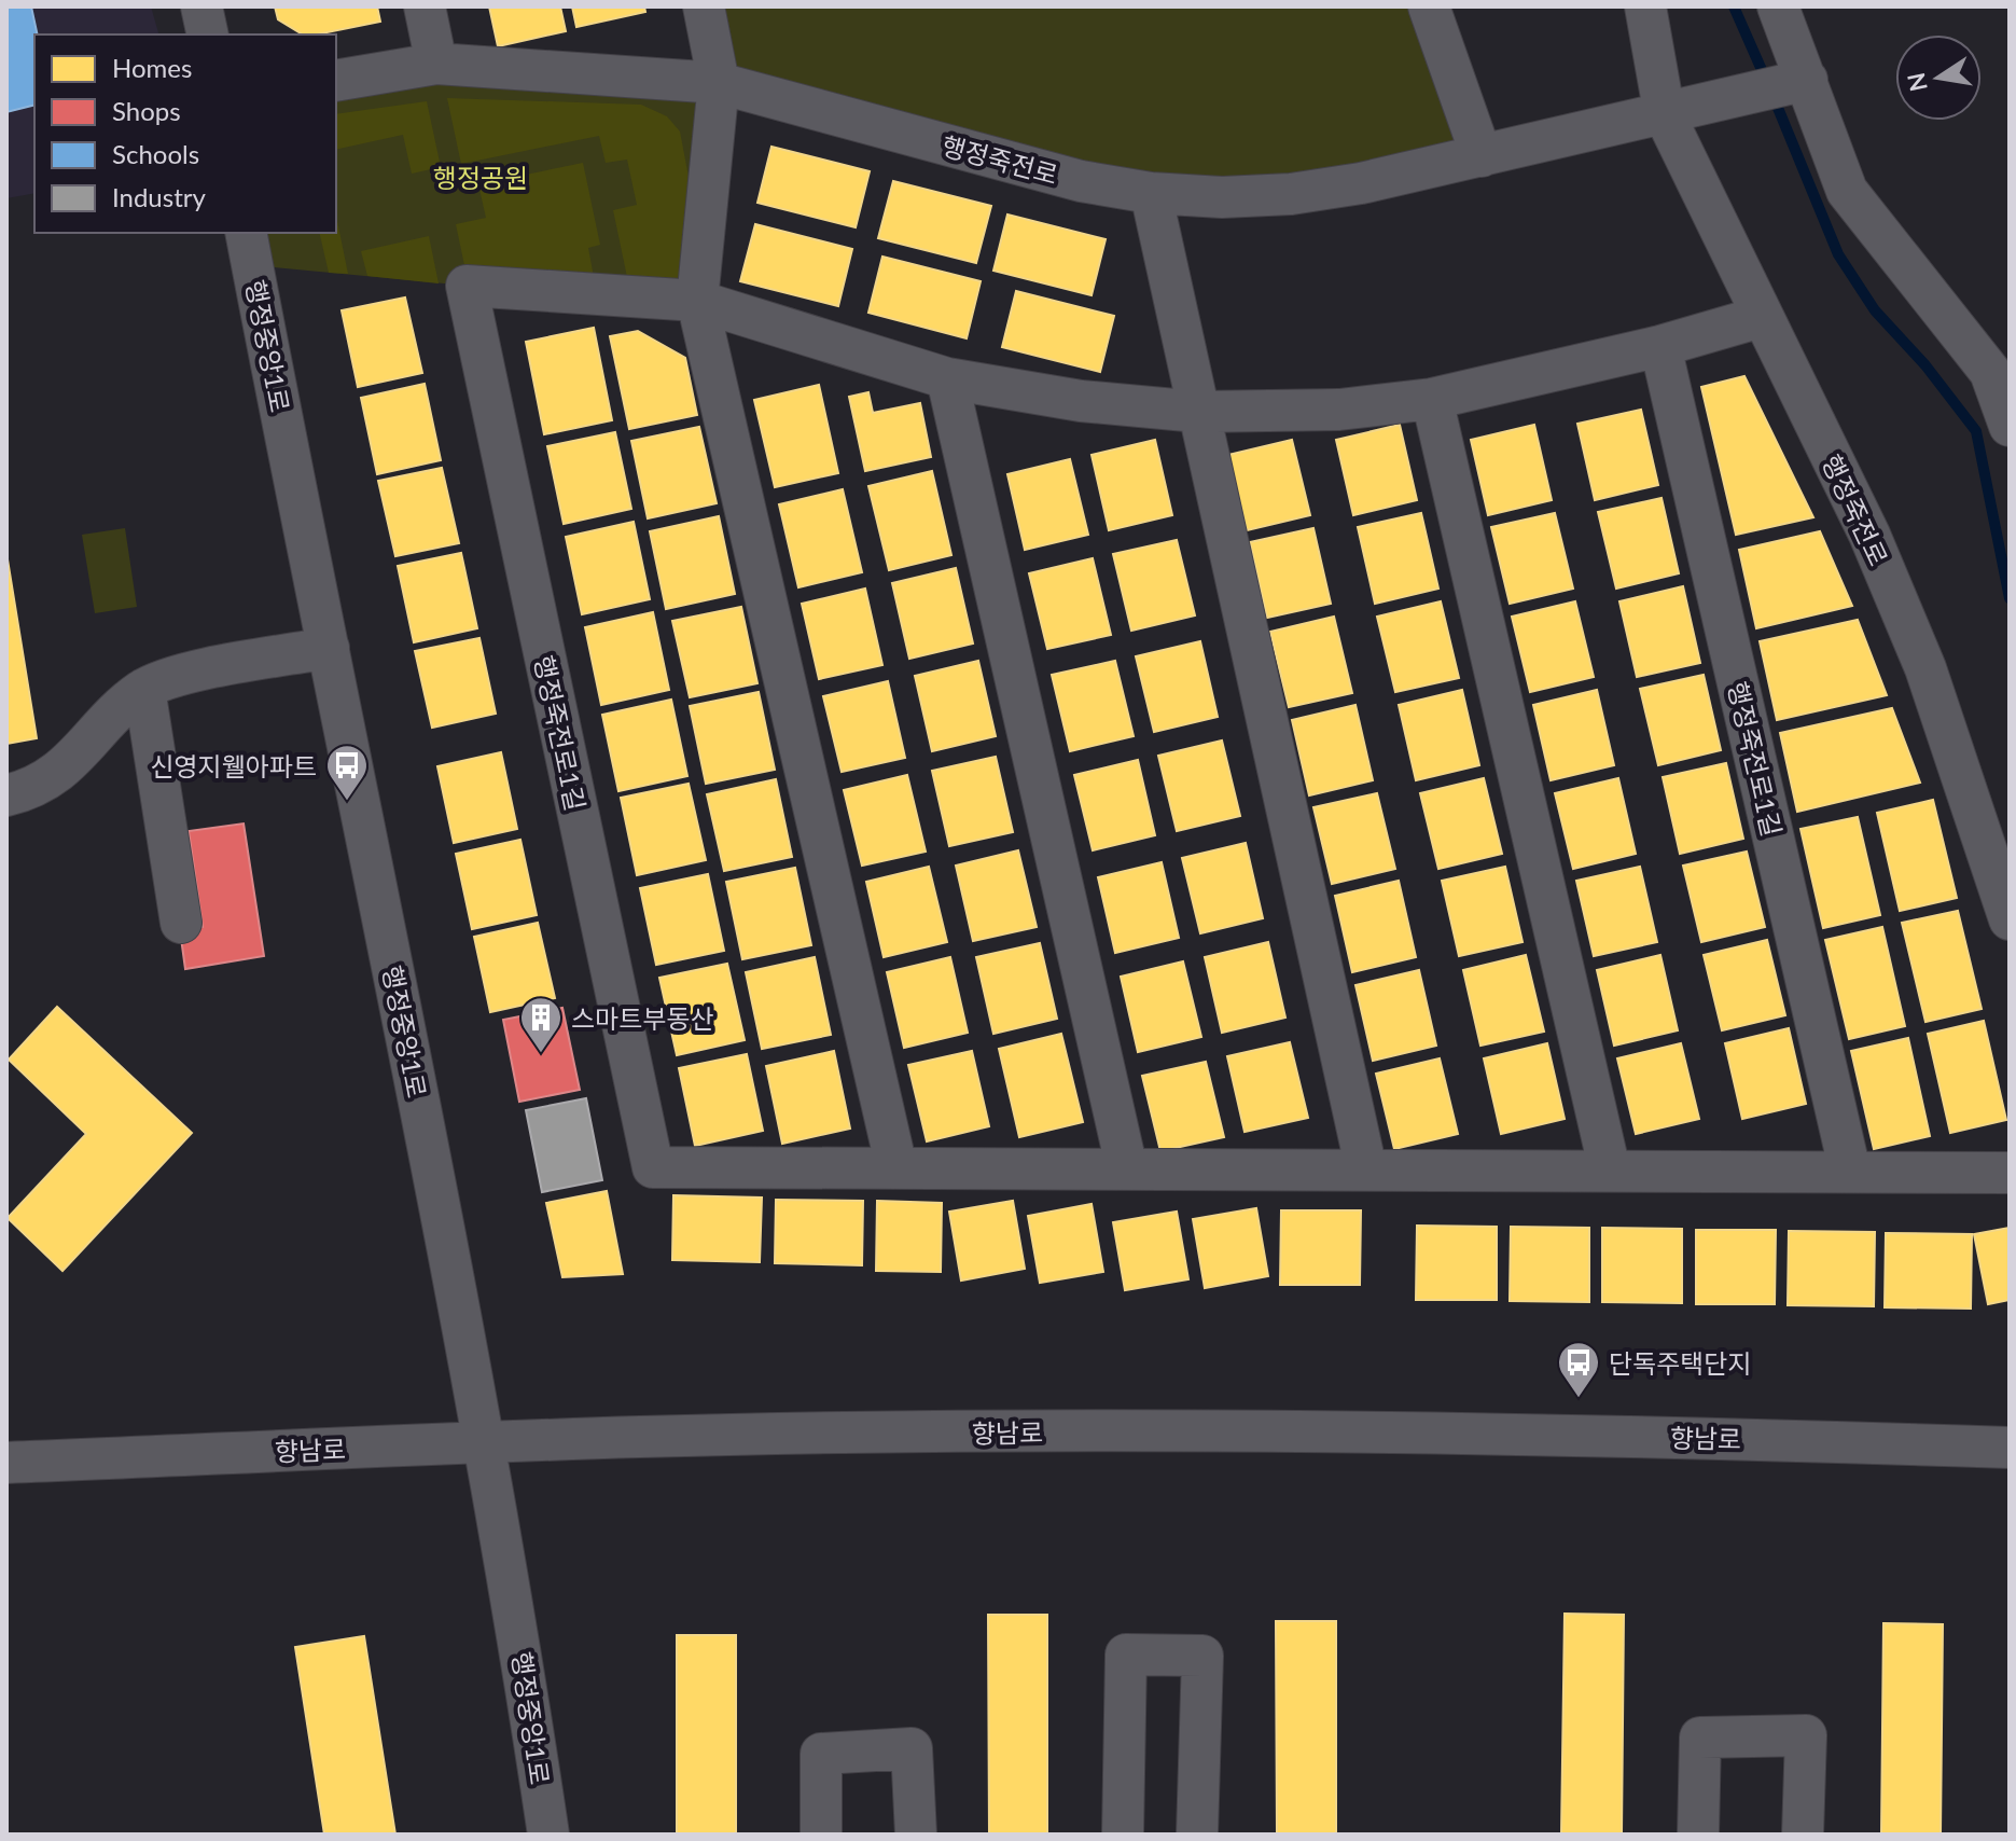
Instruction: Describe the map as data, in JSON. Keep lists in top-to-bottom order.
{
  "streets": {
    "street": [
      "행정죽전로",
      "행정중앙1로",
      "행정죽전로1길",
      "향남로"
    ]
  },
  "crossings": [
    ["행정죽전로", "행정죽전로1길"],
    ["행정중앙1로", "향남로"]
  ],
  "parks": ["행정공원"],
  "places": {
    "bus stop": ["신영지웰아파트", "단독주택단지"],
    "building": ["스마트부동산"]
  },
  "legend": [
    "Homes",
    "Shops",
    "Schools",
    "Industry"
  ],
  "north": "left"
}
